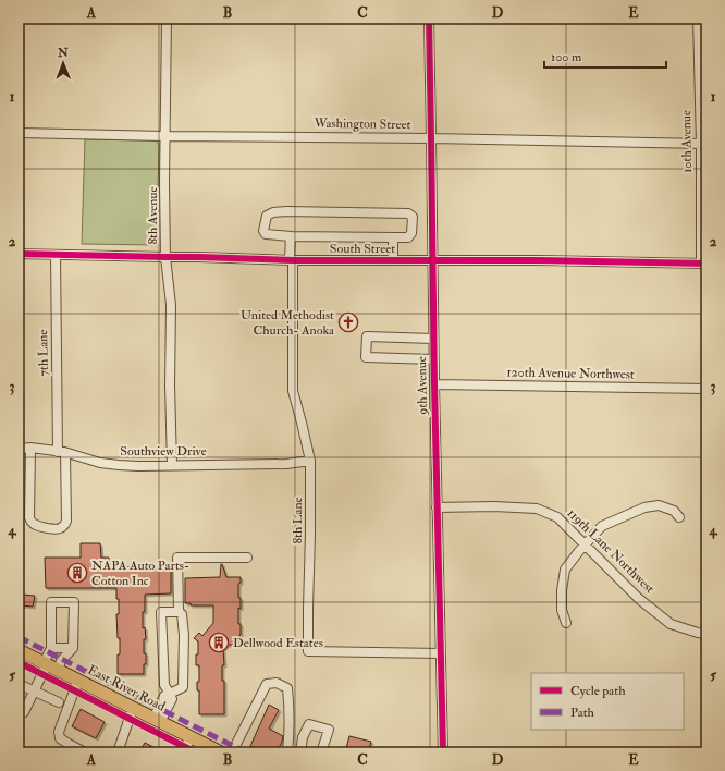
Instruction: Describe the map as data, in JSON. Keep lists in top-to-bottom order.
{
  "streets": {
    "main road": ["East River Road"],
    "street": [
      "Washington Street",
      "10th Avenue",
      "8th Avenue",
      "South Street",
      "7th Lane",
      "120th Avenue Northwest",
      "9th Avenue",
      "Southview Drive",
      "8th Lane",
      "119th Lane Northwest"
    ]
  },
  "crossings": [
    ["Washington Street", "10th Avenue"],
    ["Washington Street", "8th Avenue"],
    ["Washington Street", "9th Avenue"],
    ["10th Avenue", "South Street"],
    ["8th Avenue", "South Street"],
    ["8th Avenue", "Southview Drive"],
    ["South Street", "7th Lane"],
    ["South Street", "9th Avenue"],
    ["South Street", "8th Lane"],
    ["7th Lane", "Southview Drive"],
    ["120th Avenue Northwest", "9th Avenue"],
    ["9th Avenue", "8th Lane"],
    ["9th Avenue", "119th Lane Northwest"],
    ["Southview Drive", "8th Lane"]
  ],
  "places": {
    "church": ["United Methodist Church- Anoka"],
    "building": ["NAPA Auto Parts- Cotton Inc", "Dellwood Estates"]
  },
  "legend": ["Cycle path", "Path"],
  "scale_bar": "100 m",
  "north": "top",
  "grid": {
    "columns": [
      "A",
      "B",
      "C",
      "D",
      "E"
    ],
    "rows": [
      "1",
      "2",
      "3",
      "4",
      "5"
    ]
  }
}
